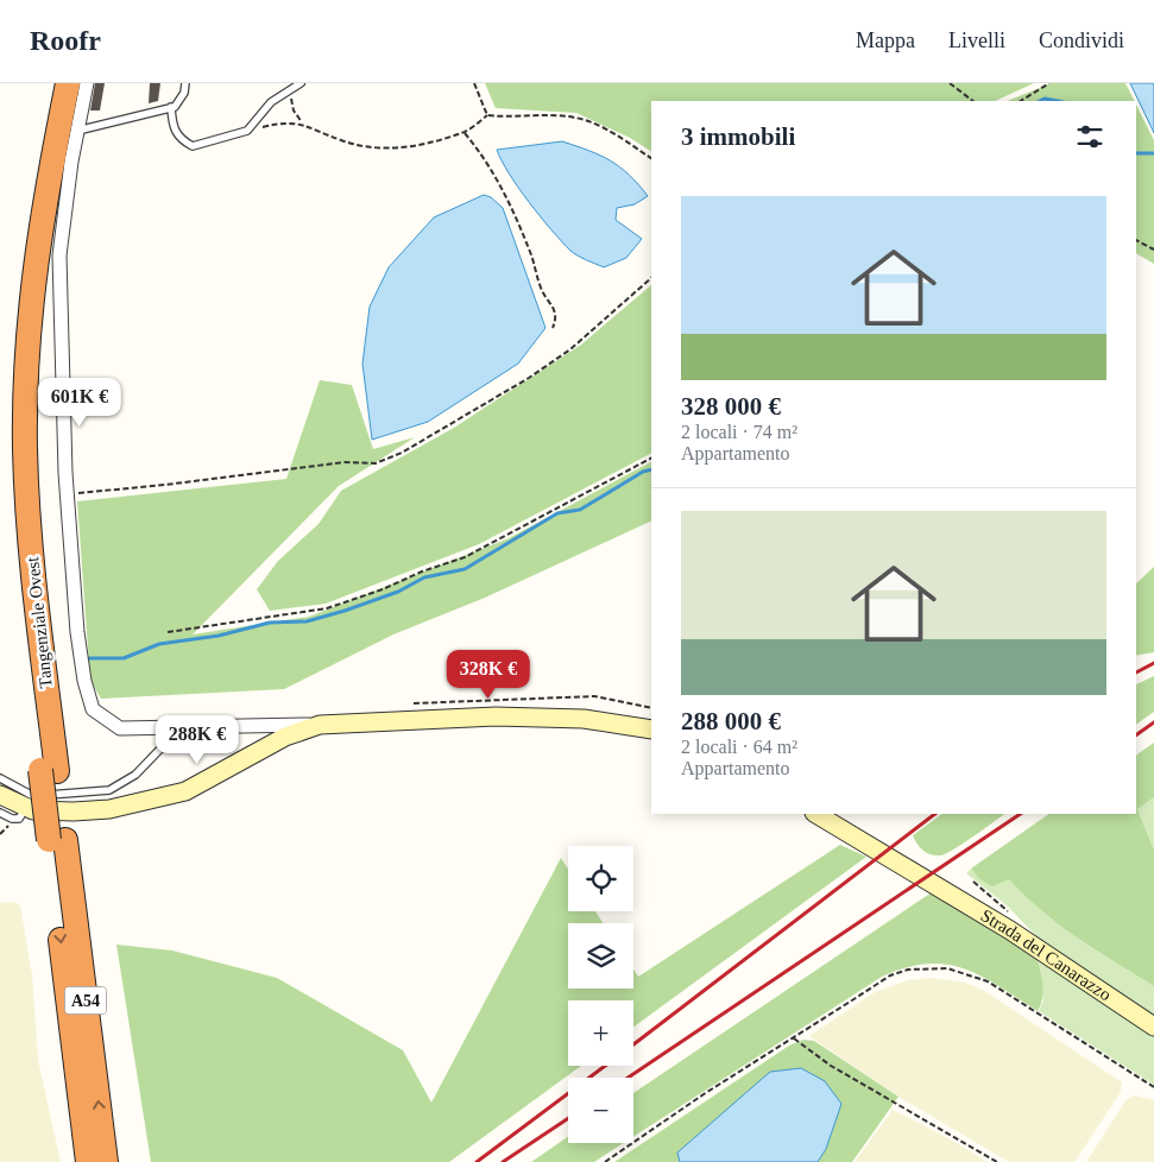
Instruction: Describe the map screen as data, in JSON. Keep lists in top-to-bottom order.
{
  "streets": {
    "highway": ["Tangenziale Ovest", "A54"],
    "street": ["Strada del Canarazzo"]
  },
  "page": {
    "header": "Roofr",
    "nav": ["Mappa", "Livelli", "Condividi"],
    "heading": "3 immobili",
    "list": [
      {
        "name": "328 000 €",
        "note": "2 locali · 74 m² · Appartamento"
      },
      {
        "name": "288 000 €",
        "note": "2 locali · 64 m² · Appartamento"
      }
    ],
    "price": ["601K €", "328K €", "288K €"],
    "map_buttons": ["+", "−"]
  }
}
